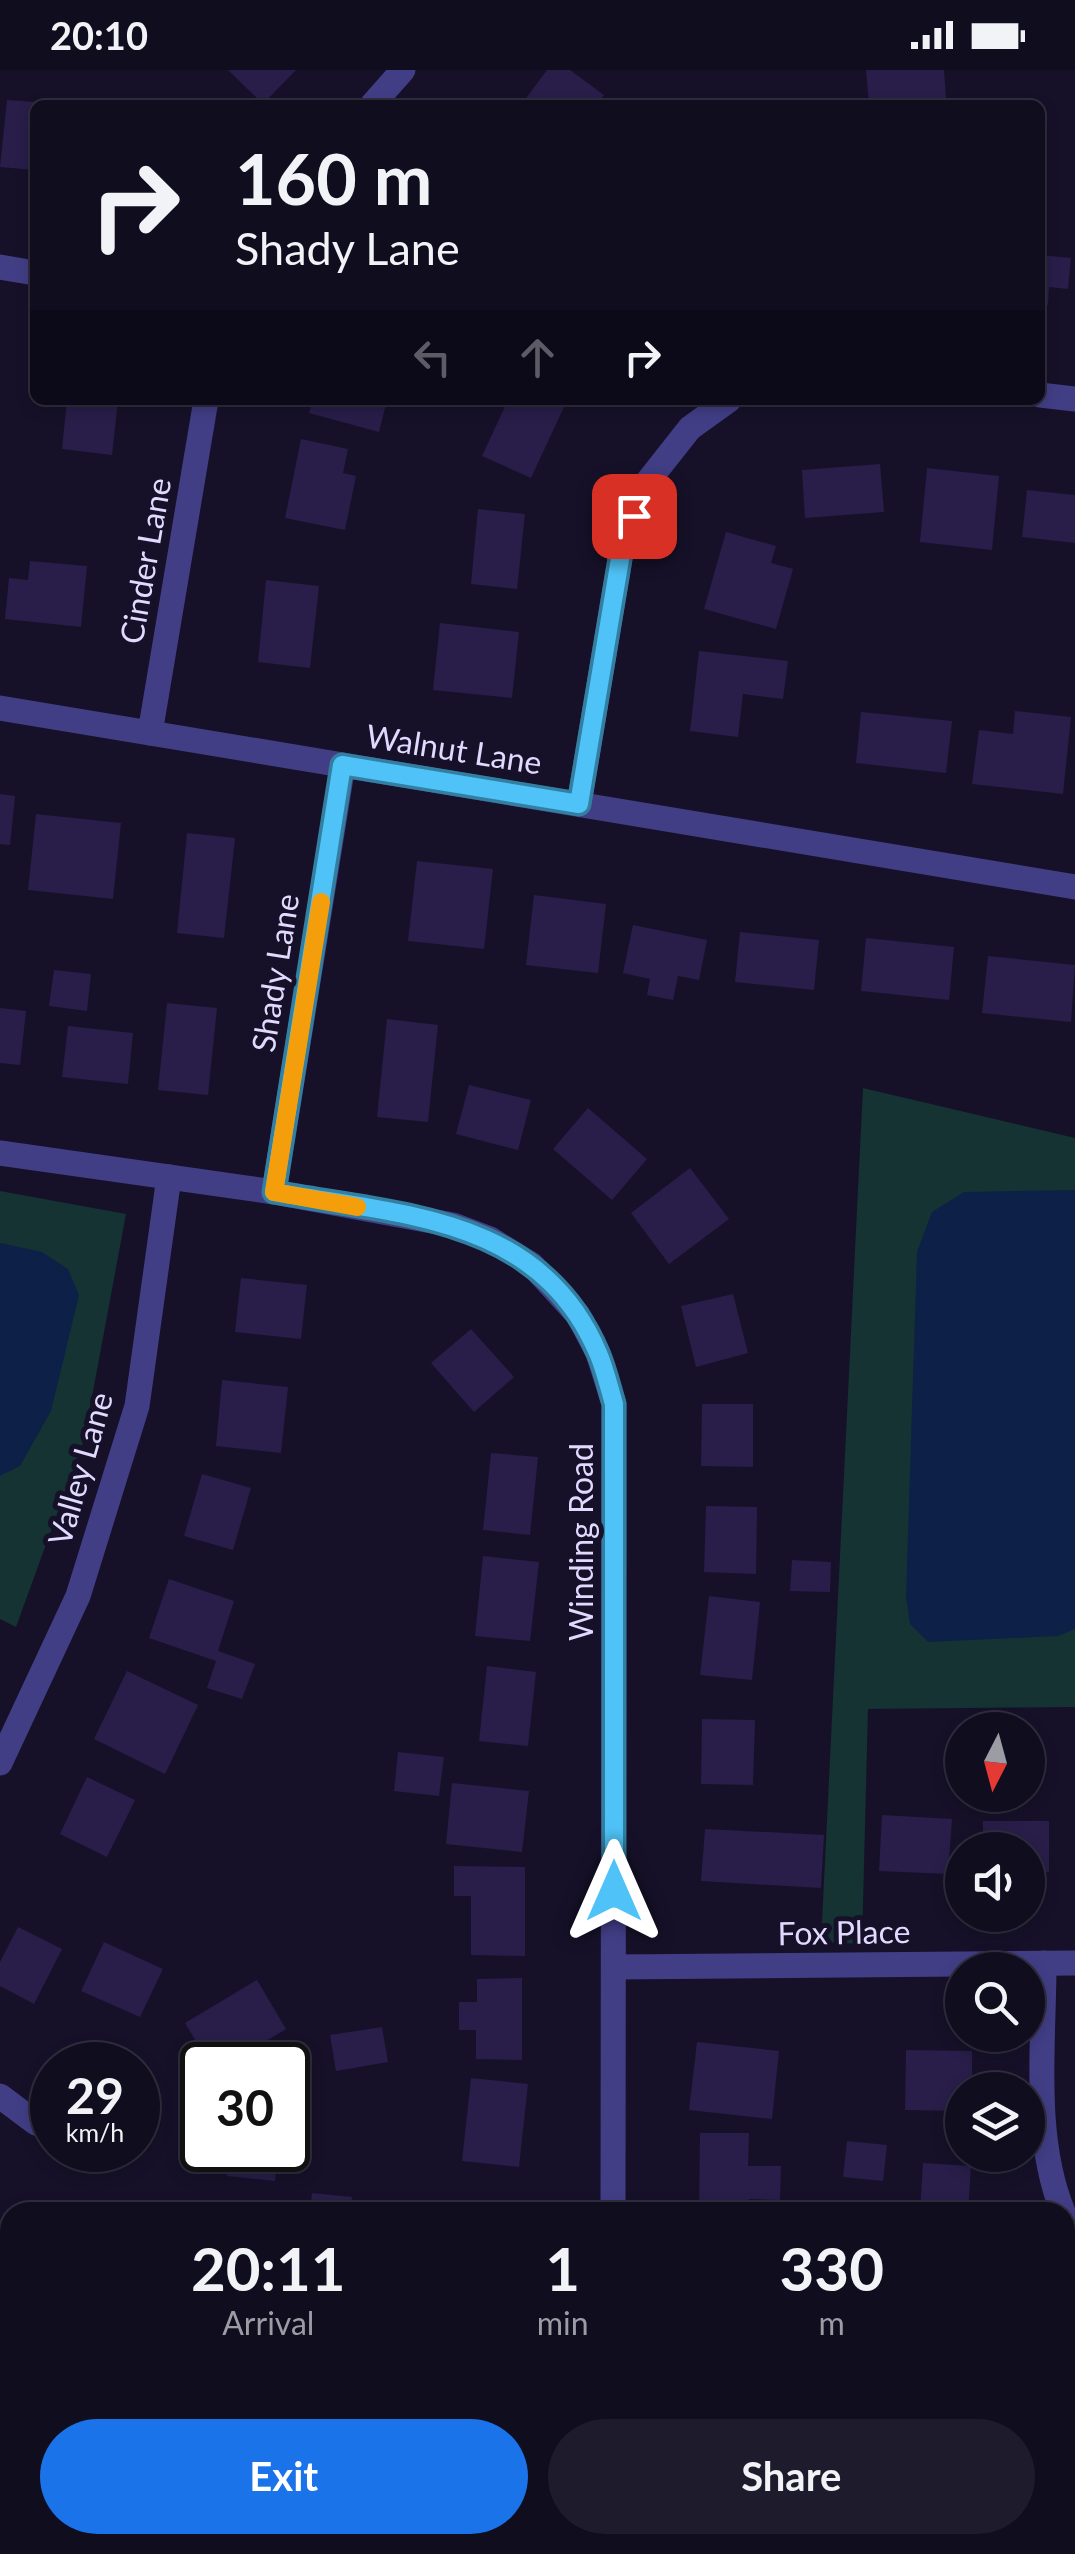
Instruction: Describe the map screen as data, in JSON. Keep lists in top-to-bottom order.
{
  "streets": {
    "street": [
      "Cinder Lane",
      "Walnut Lane",
      "Shady Lane",
      "Valley Lane",
      "Winding Road",
      "Fox Place"
    ]
  },
  "crossings": [
    ["Cinder Lane", "Walnut Lane"],
    ["Walnut Lane", "Shady Lane"],
    ["Shady Lane", "Winding Road"],
    ["Valley Lane", "Winding Road"],
    ["Winding Road", "Fox Place"]
  ],
  "north": "bottom",
  "page": {
    "status": "20:10",
    "turn": ["160 m", "Shady Lane"],
    "speed": "29 km/h",
    "limit": "30",
    "eta": [
      "20:11",
      "Arrival",
      "1",
      "min",
      "330",
      "m"
    ],
    "buttons": ["Exit", "Share"]
  }
}
